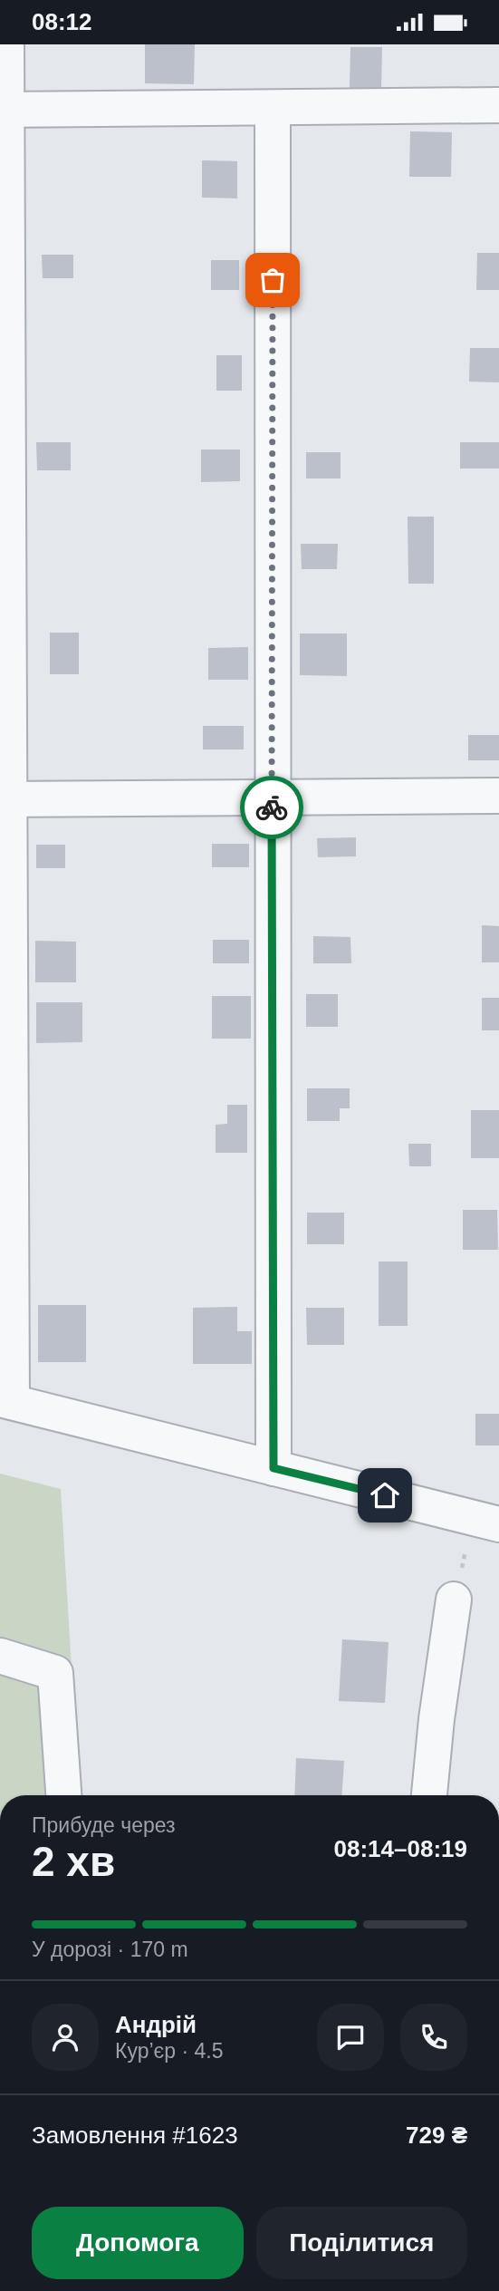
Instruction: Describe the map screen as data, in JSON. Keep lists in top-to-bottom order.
{
  "page": {
    "status": "08:12",
    "heading": ["2 хв", "Прибуде через", "08:14–08:19"],
    "panel": [
      "Андрій",
      "Кур’єр · 4.5",
      "Замовлення #1623",
      "729 ₴"
    ],
    "bar": "У дорозі · 170 m",
    "buttons": ["Допомога", "Поділитися"]
  }
}
